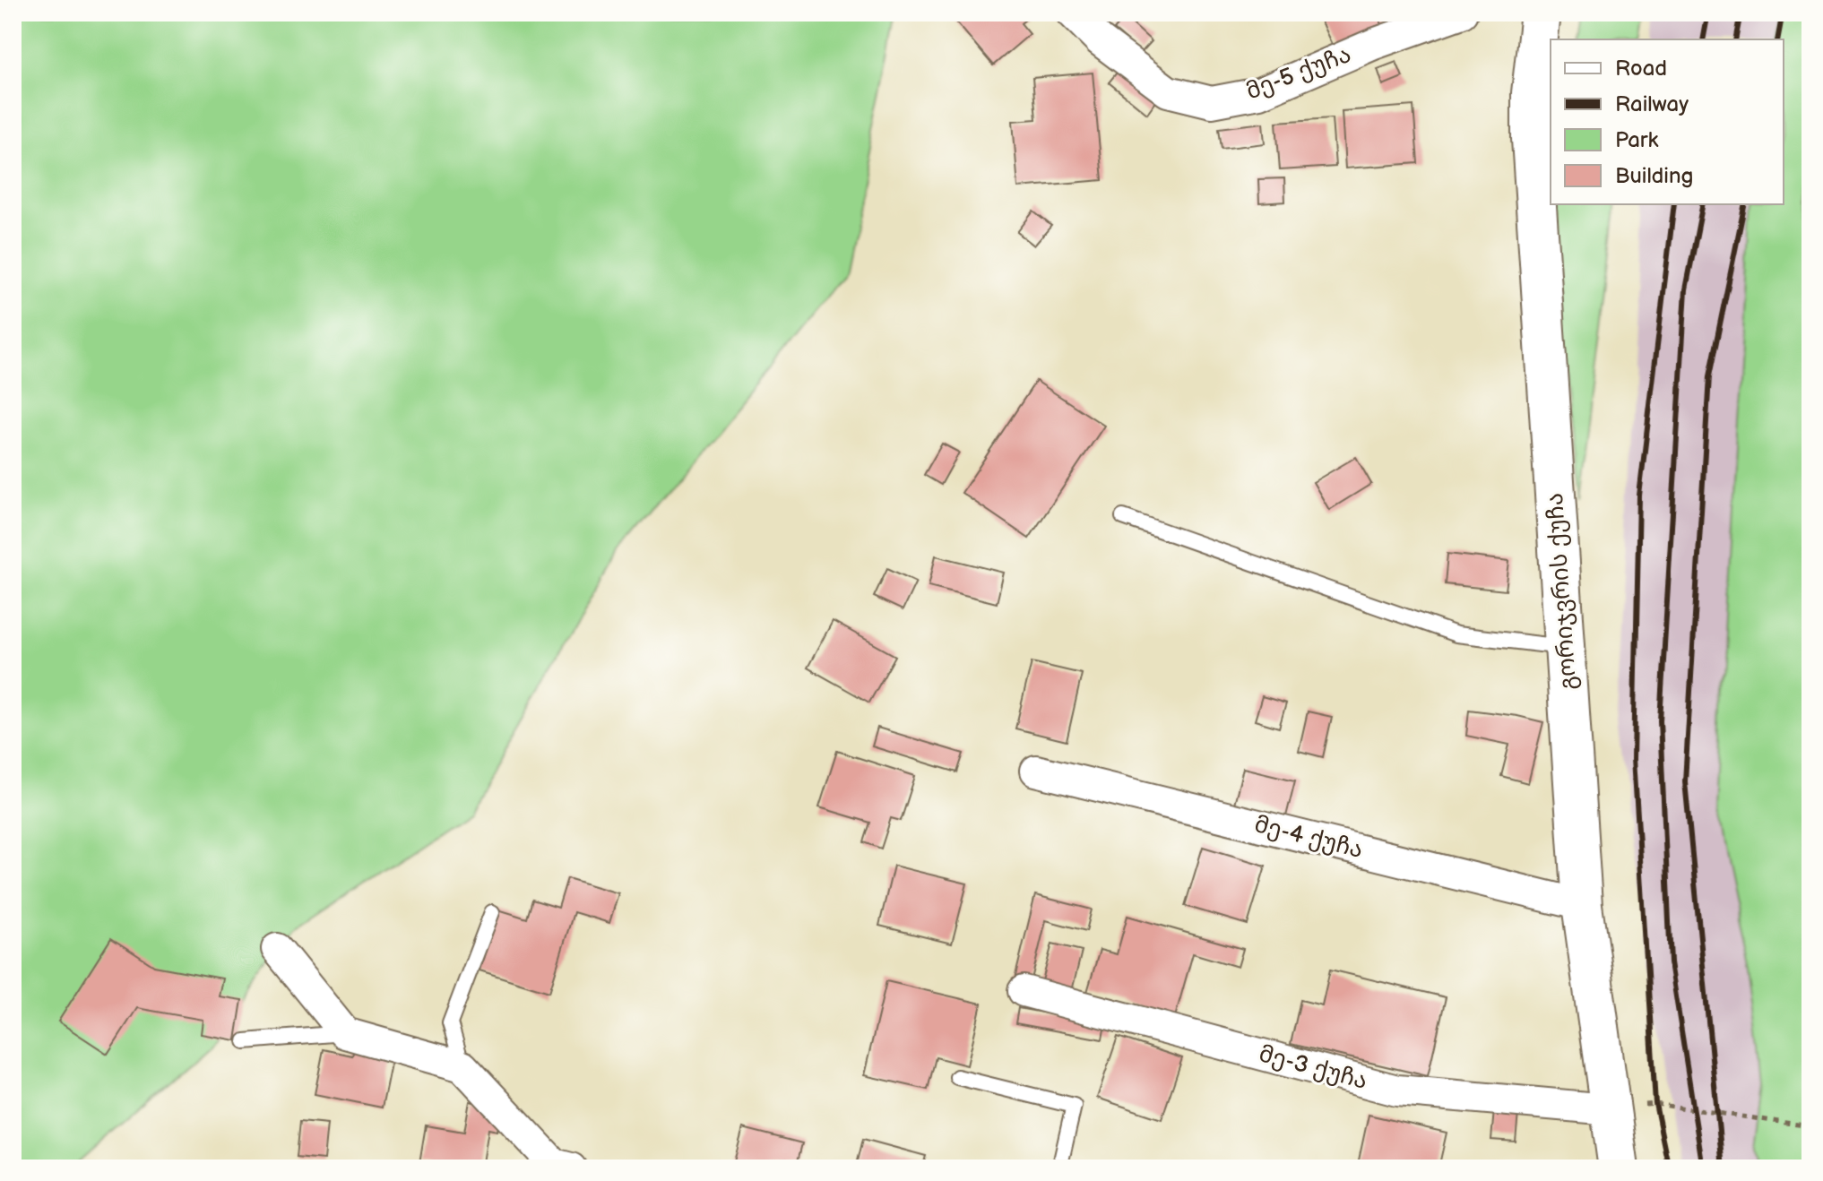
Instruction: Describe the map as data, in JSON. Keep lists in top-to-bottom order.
{
  "streets": {
    "main road": ["გორიჯვრის ქუჩა"],
    "street": ["მე-5 ქუჩა", "მე-4 ქუჩა", "მე-3 ქუჩა"]
  },
  "crossings": [
    ["გორიჯვრის ქუჩა", "მე-4 ქუჩა"],
    ["გორიჯვრის ქუჩა", "მე-3 ქუჩა"]
  ],
  "legend": [
    "Road",
    "Railway",
    "Park",
    "Building"
  ]
}
